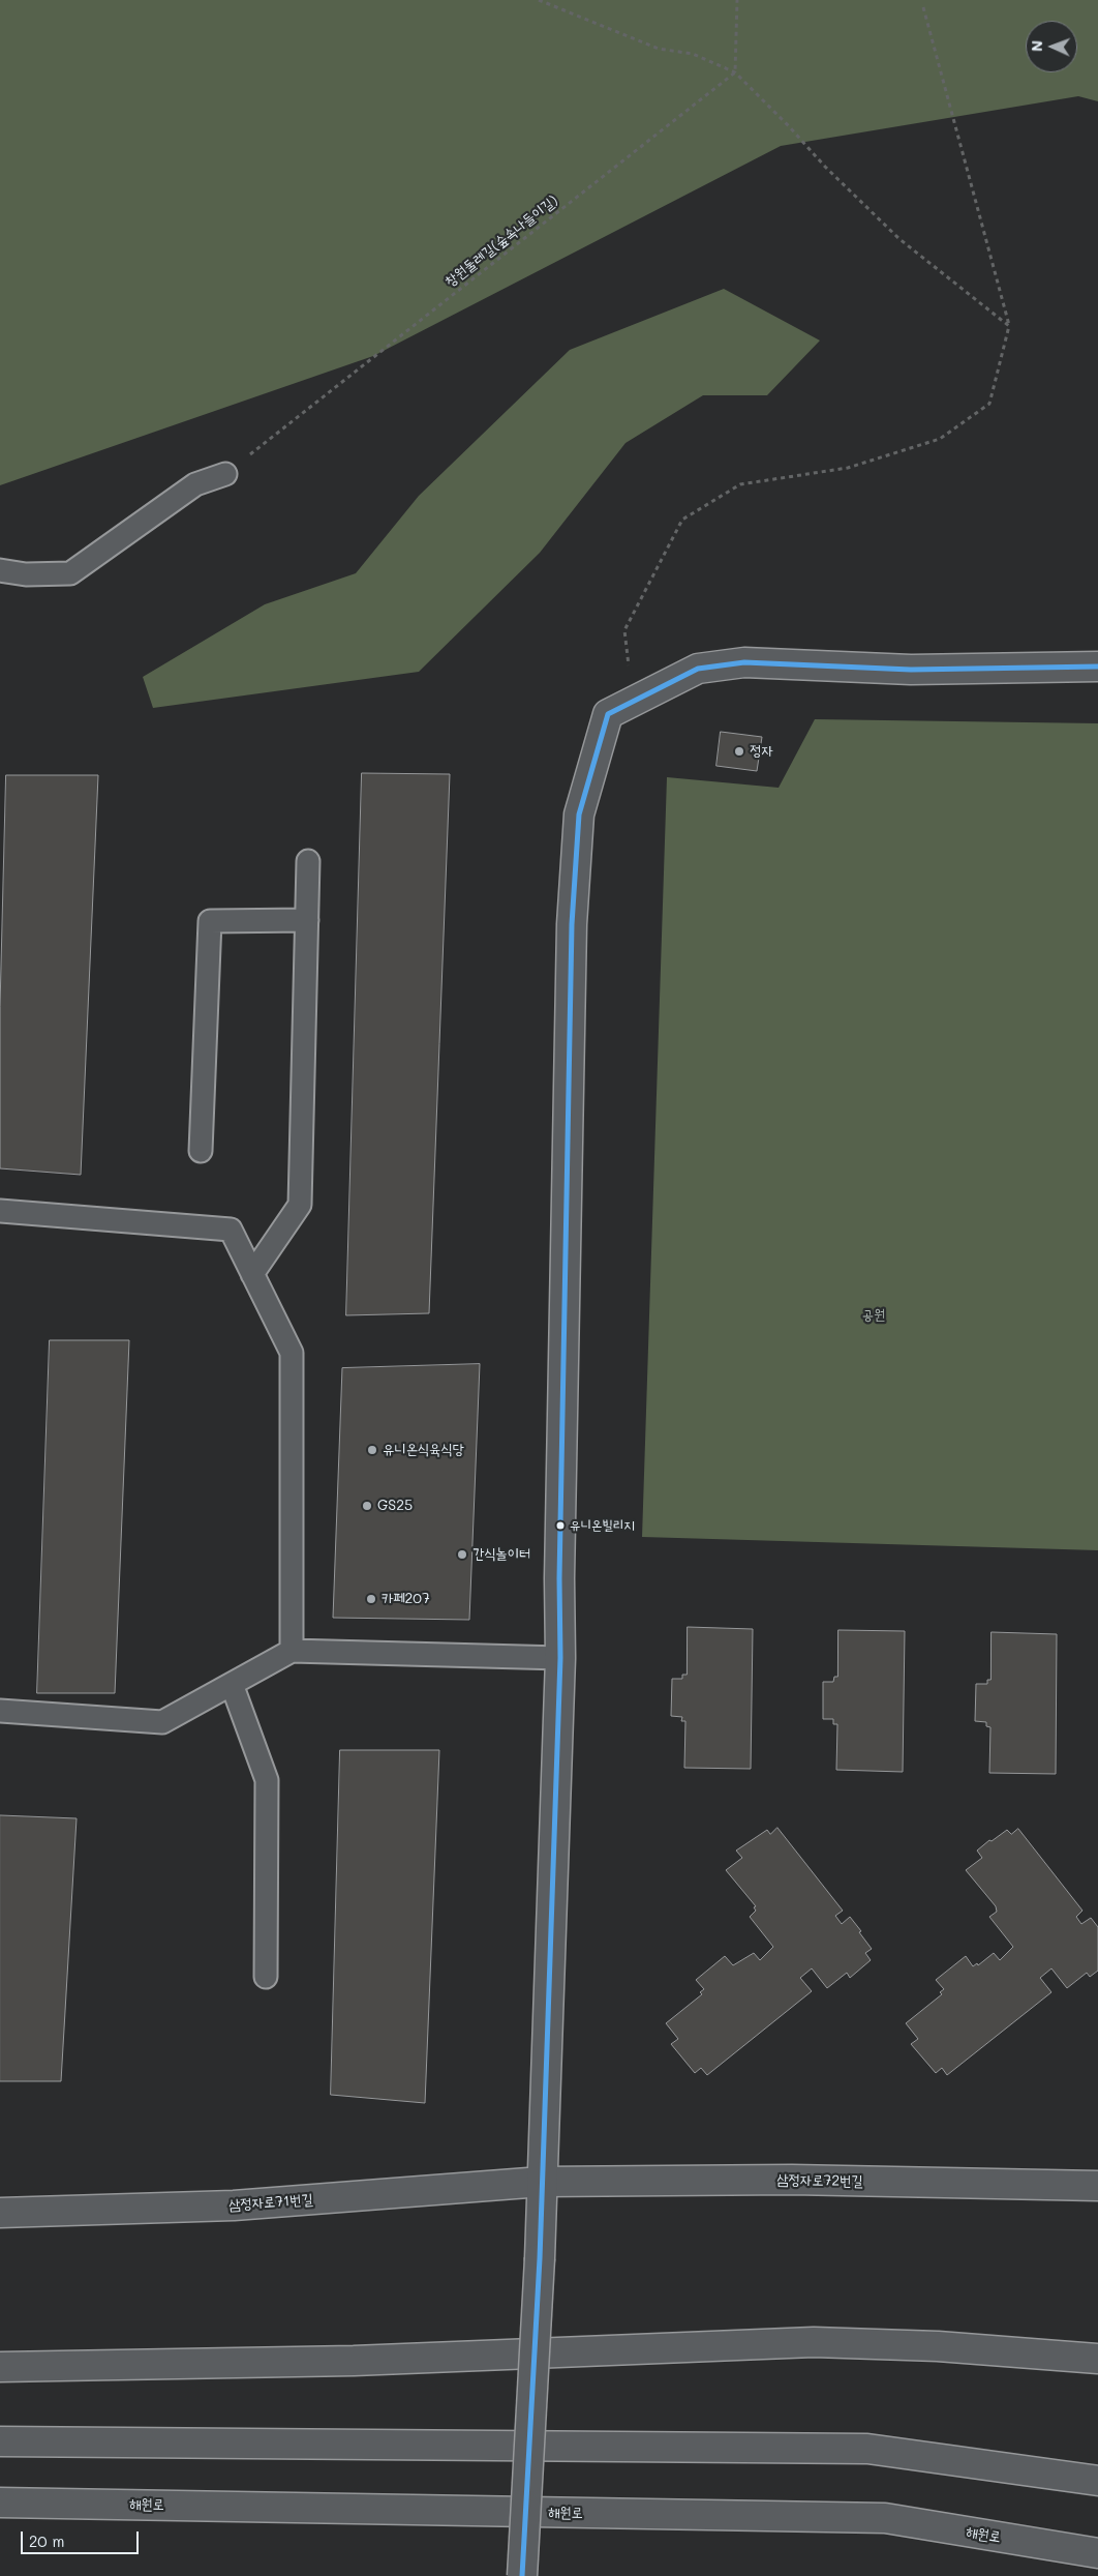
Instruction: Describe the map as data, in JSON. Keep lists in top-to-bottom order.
{
  "streets": {
    "main road": ["삼정자로72번길", "삼정자로71번길", "해원로"],
    "path": ["창원둘레길(숲속나들이길)"]
  },
  "crossings": [
    ["삼정자로72번길", "삼정자로71번길"]
  ],
  "parks": ["공원"],
  "places": [
    "정자",
    "유니온식육식당",
    "GS25",
    "유니온빌리지",
    "간식놀이터",
    "카페207"
  ],
  "scale_bar": "20 m",
  "north": "left"
}
